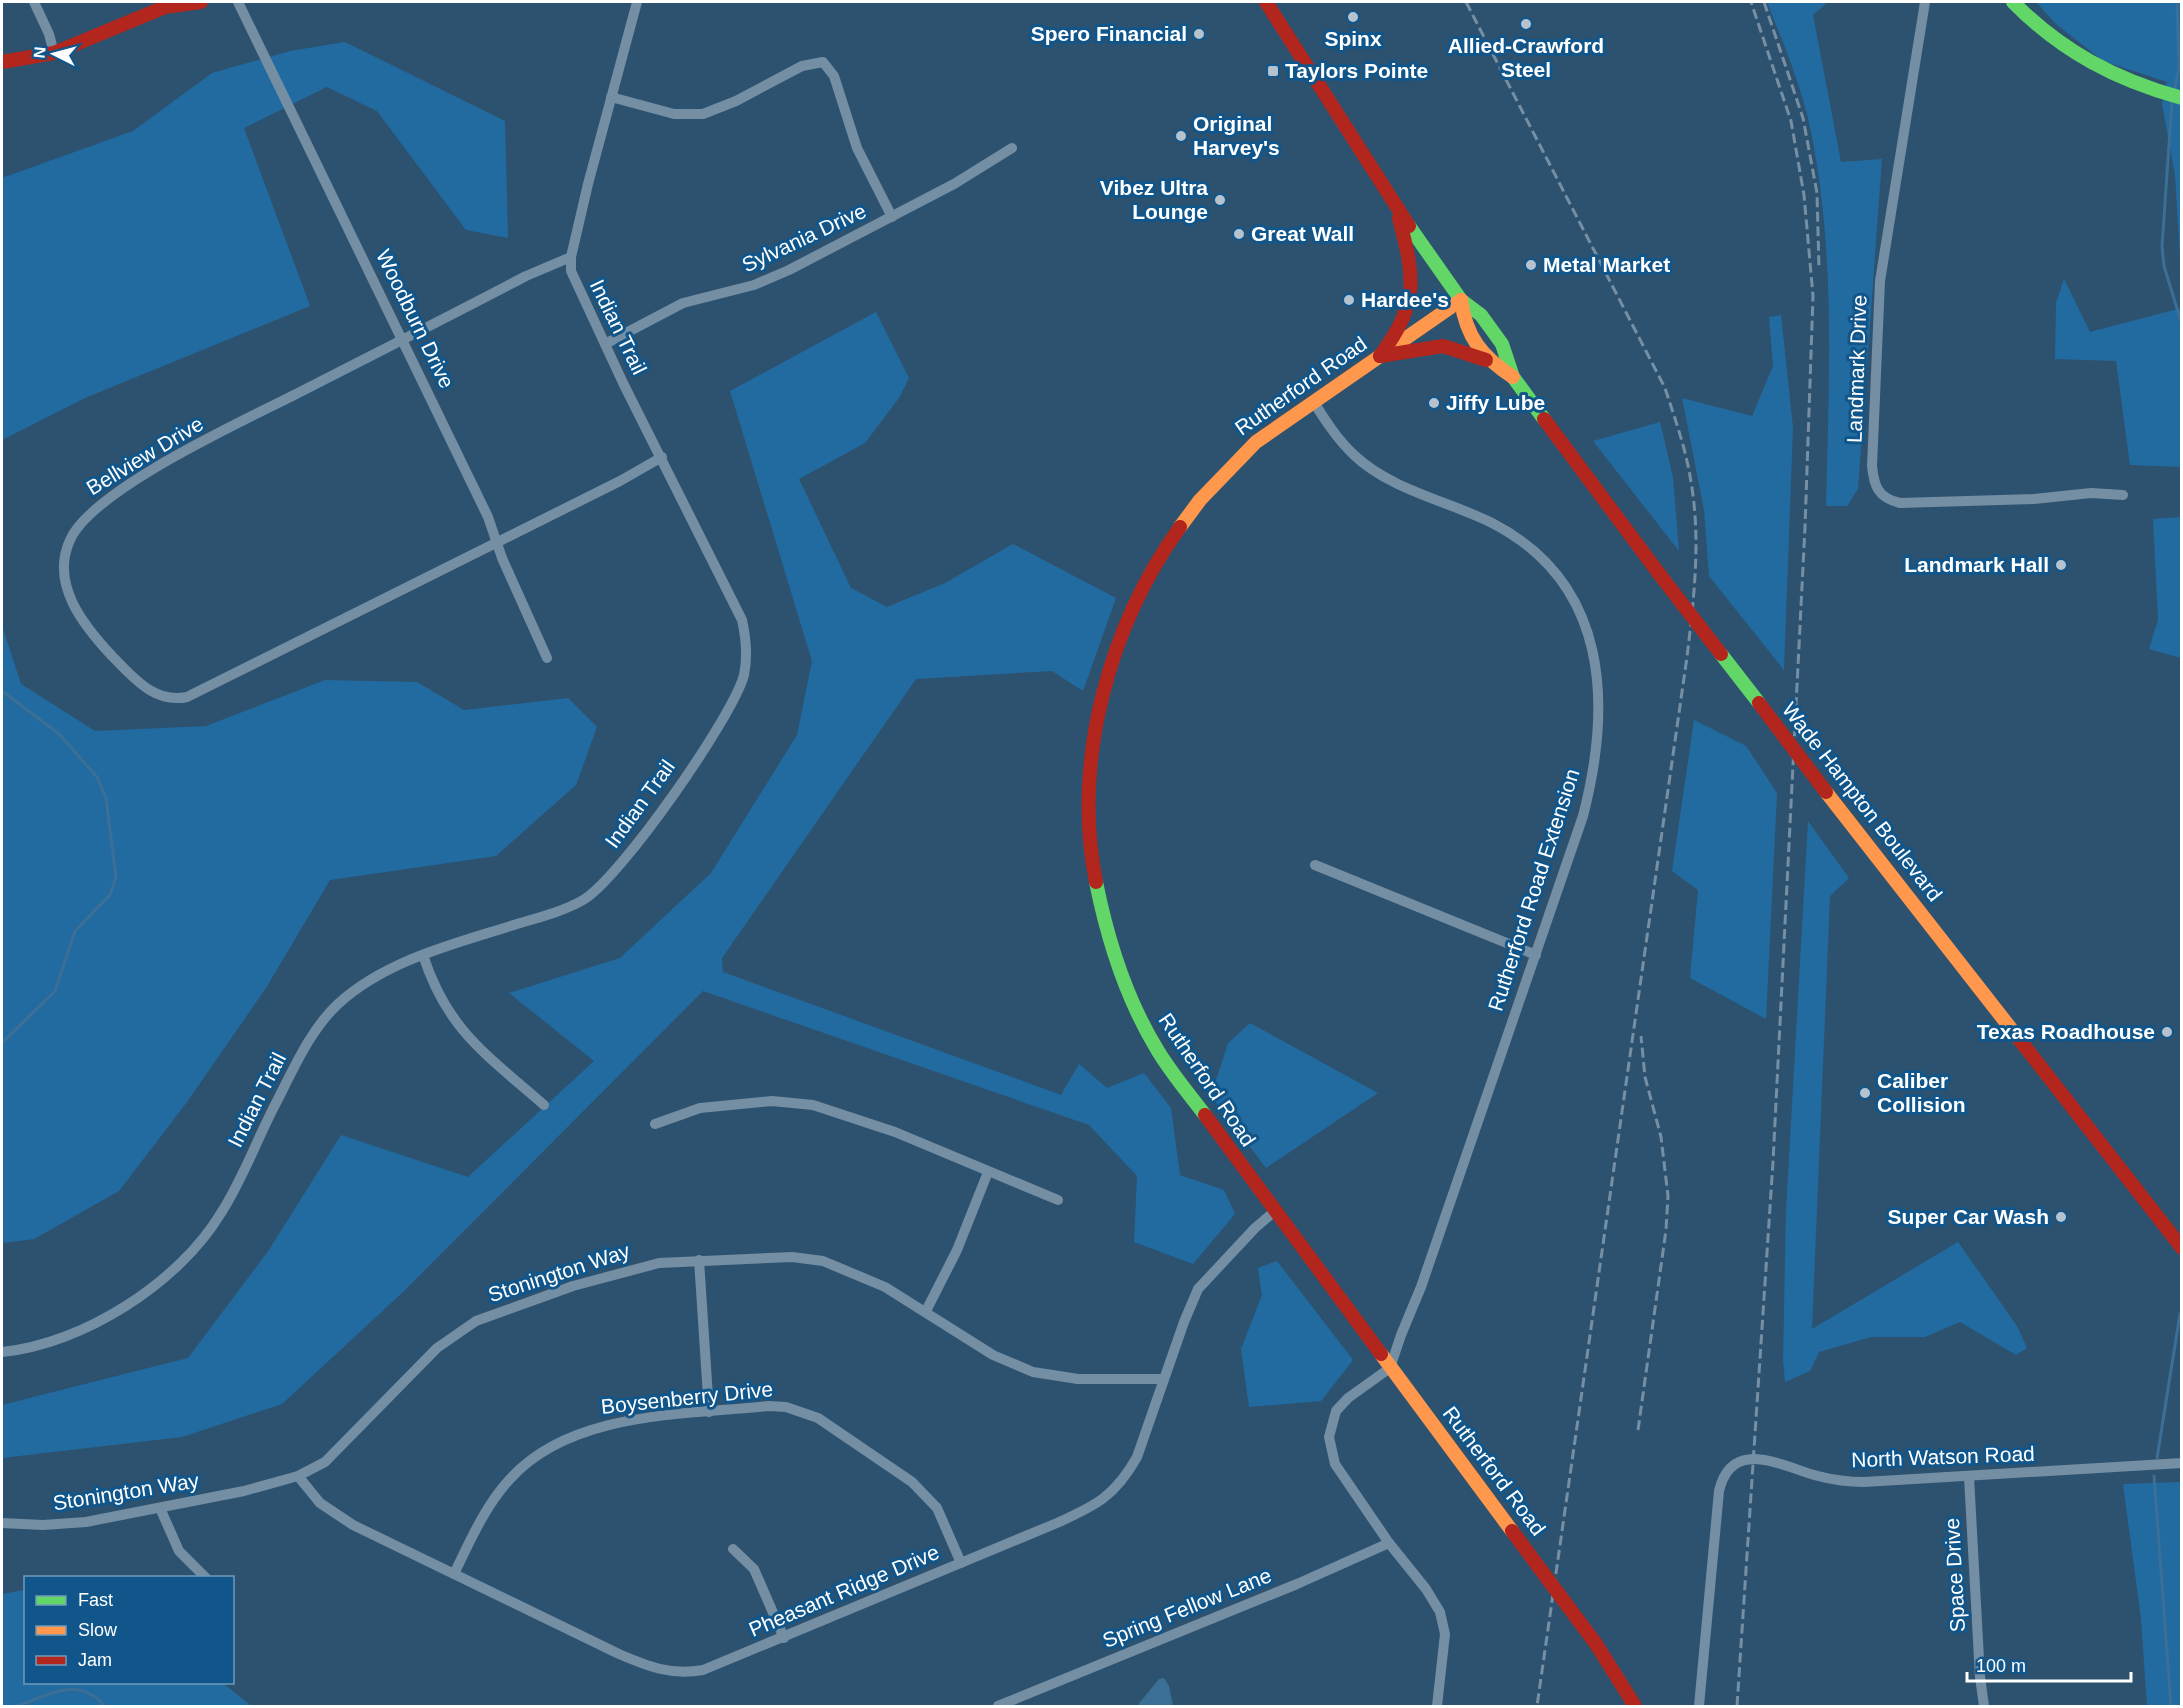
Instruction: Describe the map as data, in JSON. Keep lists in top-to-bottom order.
{
  "streets": {
    "main road": ["Rutherford Road", "Wade Hampton Boulevard"],
    "street": [
      "Sylvania Drive",
      "Woodburn Drive",
      "Indian Trail",
      "Landmark Drive",
      "Bellview Drive",
      "Rutherford Road Extension",
      "Stonington Way",
      "Boysenberry Drive",
      "North Watson Road",
      "Space Drive",
      "Pheasant Ridge Drive",
      "Spring Fellow Lane"
    ]
  },
  "crossings": [
    ["Sylvania Drive", "Indian Trail"],
    ["Woodburn Drive", "Bellview Drive"],
    ["Indian Trail", "Bellview Drive"],
    ["Rutherford Road", "Wade Hampton Boulevard"],
    ["Rutherford Road", "Rutherford Road Extension"],
    ["Rutherford Road", "Pheasant Ridge Drive"],
    ["Stonington Way", "Pheasant Ridge Drive"],
    ["Boysenberry Drive", "Pheasant Ridge Drive"],
    ["North Watson Road", "Space Drive"]
  ],
  "places": {
    "other": [
      "Spinx",
      "Allied-Crawford Steel",
      "Spero Financial",
      "Original Harvey's",
      "Vibez Ultra Lounge",
      "Great Wall",
      "Metal Market",
      "Hardee's",
      "Jiffy Lube",
      "Landmark Hall",
      "Texas Roadhouse",
      "Caliber Collision",
      "Super Car Wash"
    ],
    "transit": ["Taylors Pointe"]
  },
  "legend": ["Fast", "Slow", "Jam"],
  "scale_bar": "100 m",
  "north": "left"
}
